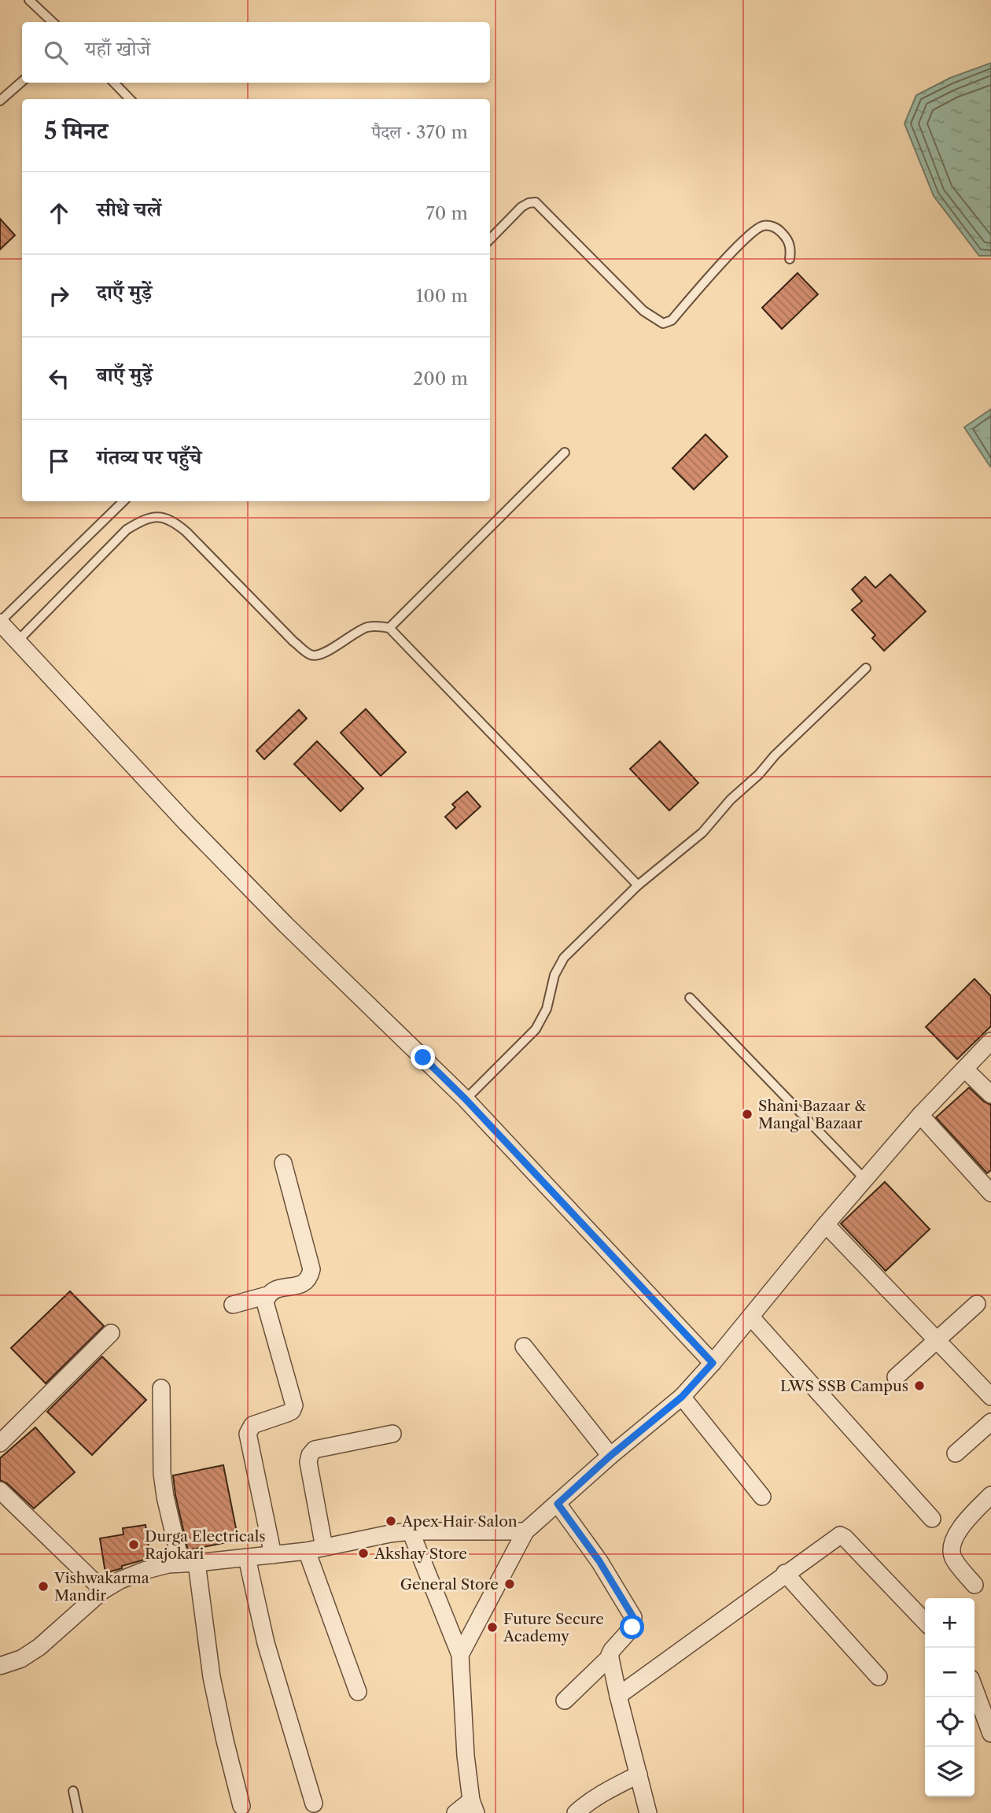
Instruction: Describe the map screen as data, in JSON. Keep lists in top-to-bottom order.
{
  "places": [
    "Shani Bazaar & Mangal Bazaar",
    "LWS SSB Campus",
    "Apex Hair Salon",
    "Durga Electricals Rajokari",
    "Akshay Store",
    "General Store",
    "Vishwakarma Mandir",
    "Future Secure Academy"
  ],
  "page": {
    "search": "यहाँ खोजें",
    "heading": ["5 मिनट", "पैदल · 370 m"],
    "list": [
      ["सीधे चलें", "70 m"],
      ["दाएँ मुड़ें", "100 m"],
      ["बाएँ मुड़ें", "200 m"],
      "गंतव्य पर पहुँचे"
    ],
    "map_buttons": ["+", "−"]
  }
}
